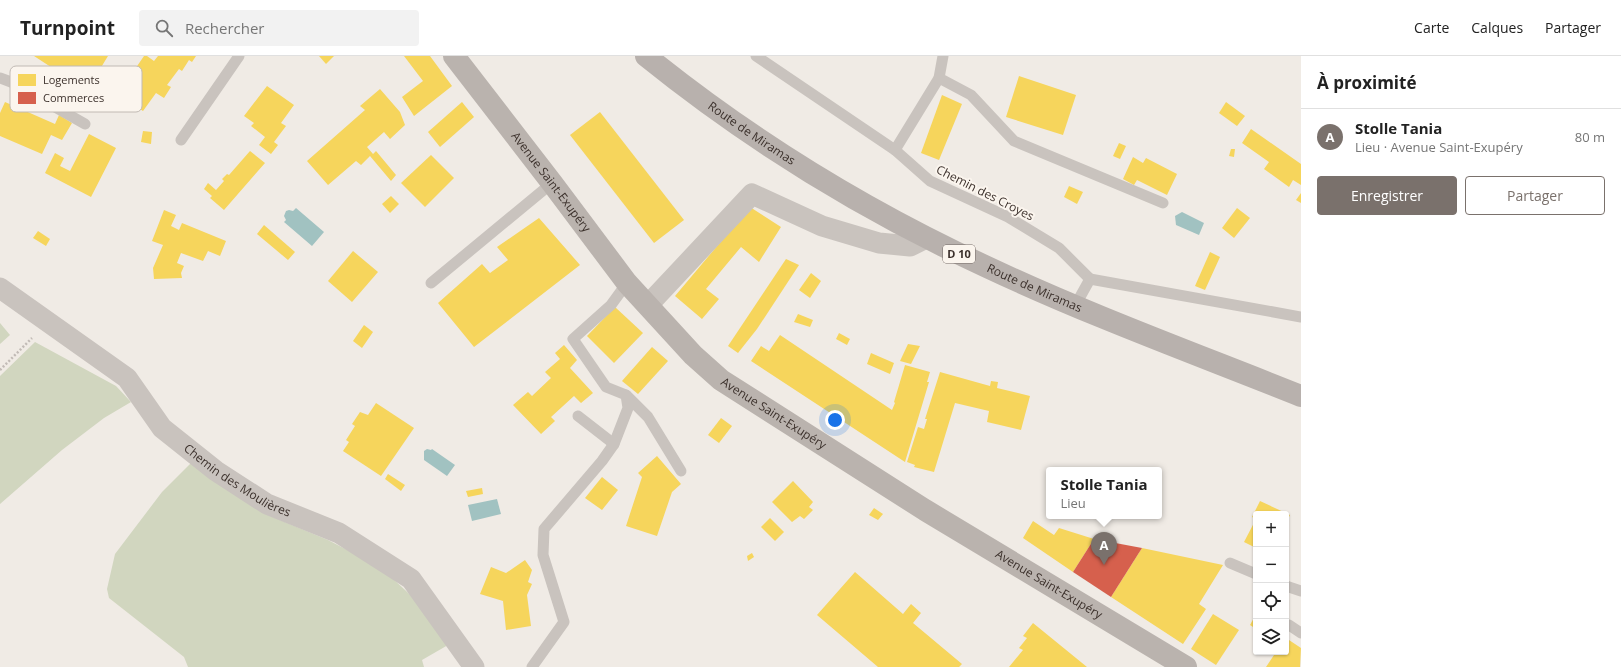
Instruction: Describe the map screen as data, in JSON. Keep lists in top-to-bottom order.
{
  "streets": {
    "main road": ["Route de Miramas", "D 10"],
    "street": ["Avenue Saint-Exupéry", "Chemin des Moulières"],
    "lane": ["Chemin des Croyes"]
  },
  "legend": ["Logements", "Commerces"],
  "page": {
    "header": "Turnpoint",
    "search": "Rechercher",
    "nav": ["Carte", "Calques", "Partager"],
    "heading": "À proximité",
    "list": [
      {
        "mark": "A",
        "name": "Stolle Tania",
        "note": "Lieu · Avenue Saint-Exupéry",
        "value": "80 m"
      }
    ],
    "buttons": ["Enregistrer", "Partager"],
    "popup": ["Stolle Tania", "Lieu"],
    "map_buttons": ["+", "−"],
    "pins": "A"
  }
}
